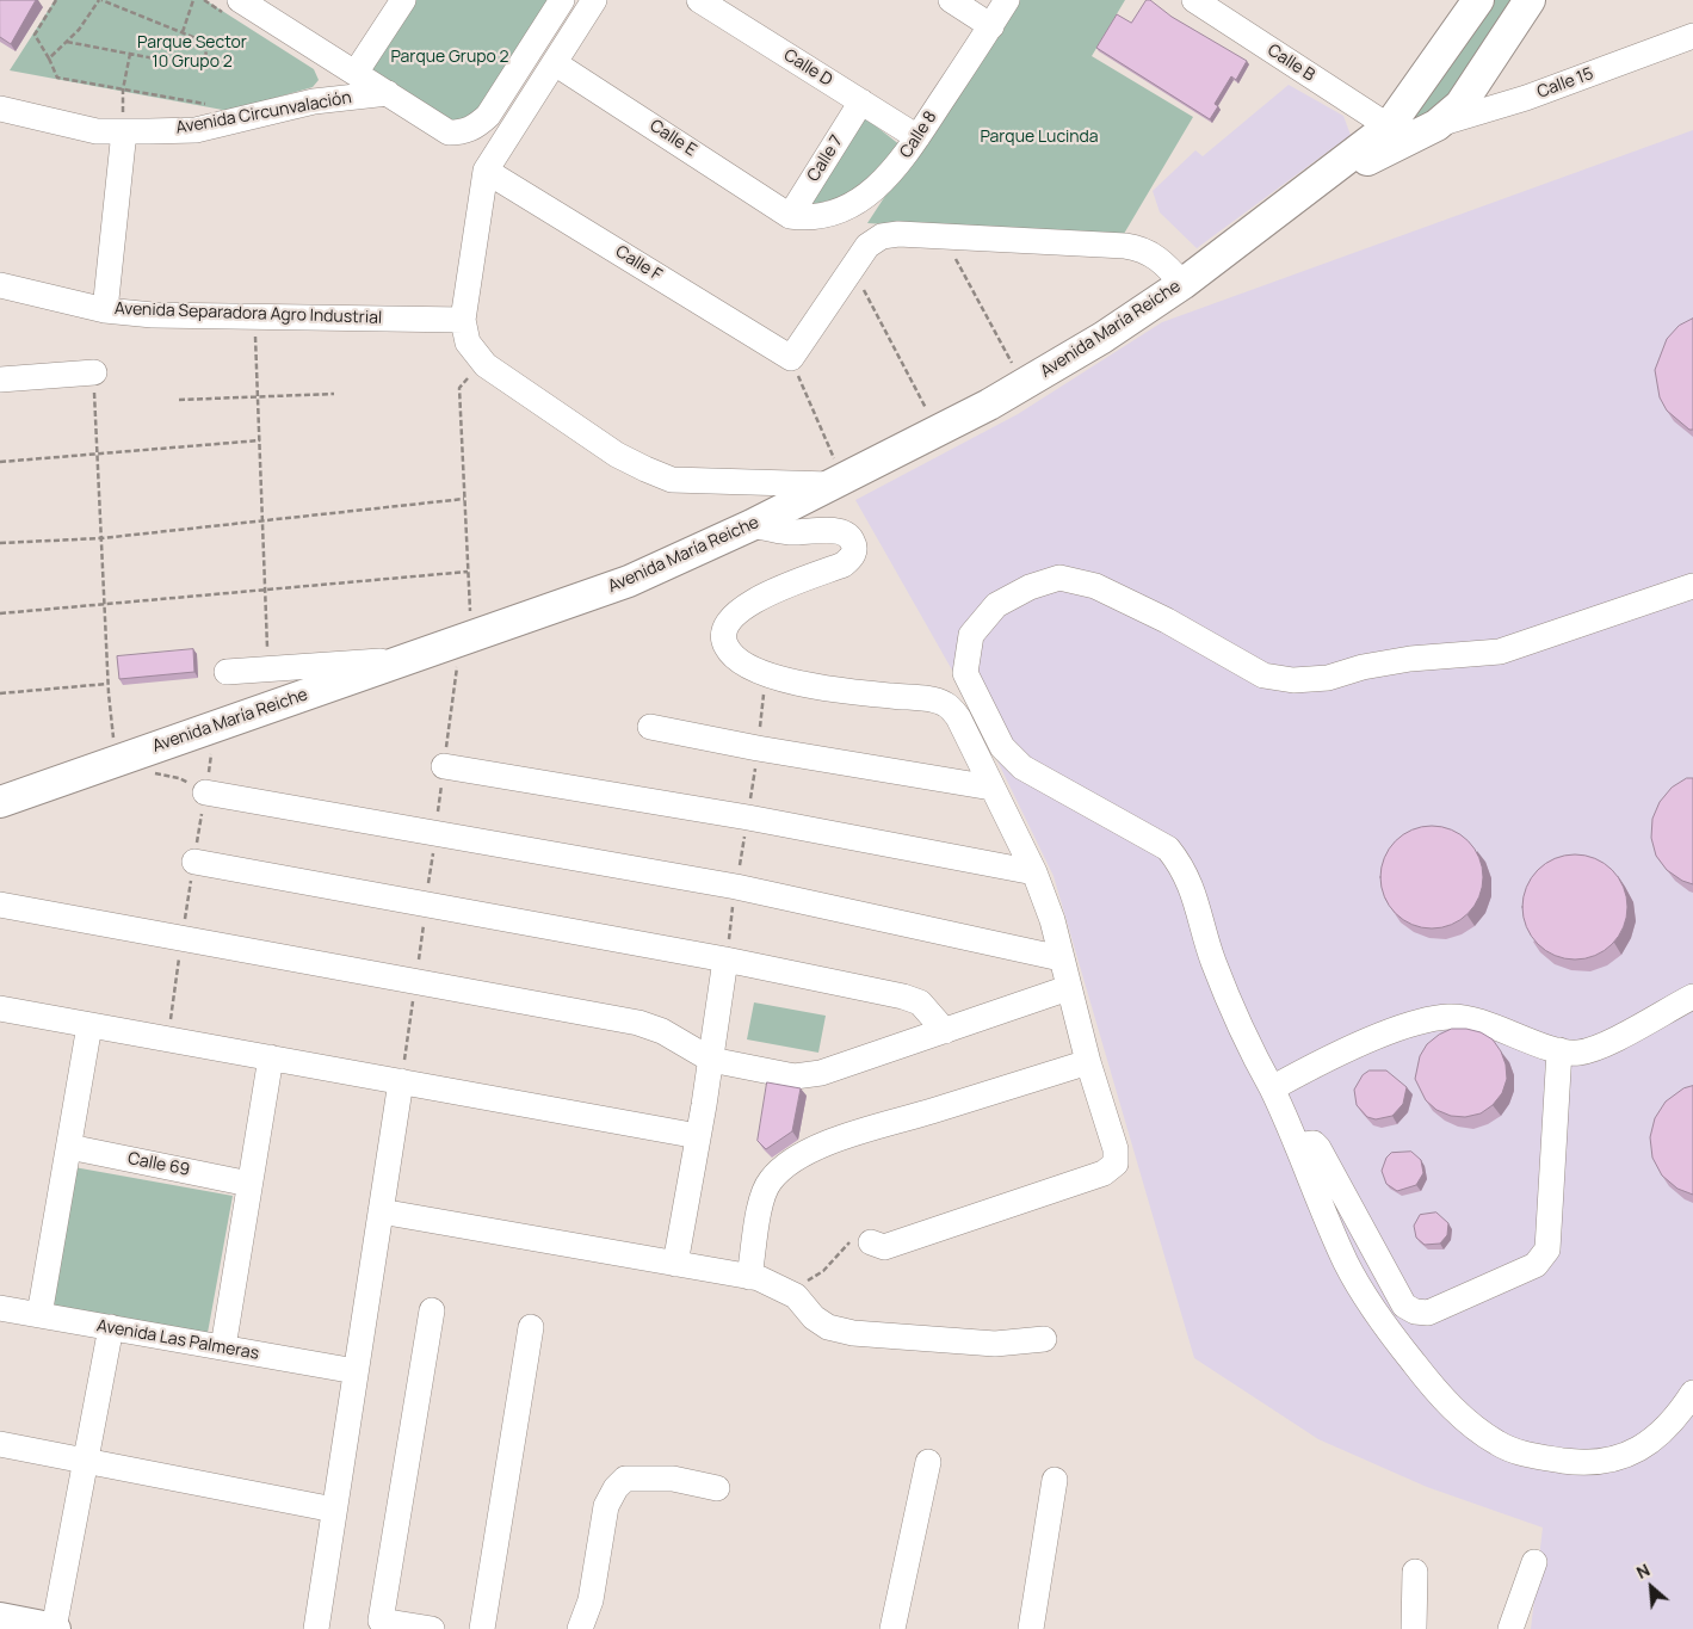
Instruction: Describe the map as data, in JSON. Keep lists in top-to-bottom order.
{
  "streets": {
    "main road": ["Avenida María Reiche"],
    "street": [
      "Calle B",
      "Calle D",
      "Calle 15",
      "Avenida Circunvalación",
      "Calle 8",
      "Calle E",
      "Calle 7",
      "Calle F",
      "Avenida Separadora Agro Industrial",
      "Calle 69",
      "Avenida Las Palmeras"
    ]
  },
  "crossings": [
    ["Calle B", "Avenida María Reiche"],
    ["Calle D", "Calle 8"],
    ["Calle D", "Calle 7"],
    ["Calle 15", "Avenida María Reiche"],
    ["Calle 8", "Calle E"],
    ["Calle 8", "Calle 7"],
    ["Calle E", "Calle 7"]
  ],
  "parks": ["Parque Sector 10 Grupo 2", "Parque Grupo 2", "Parque Lucinda"],
  "north": "top left"
}
